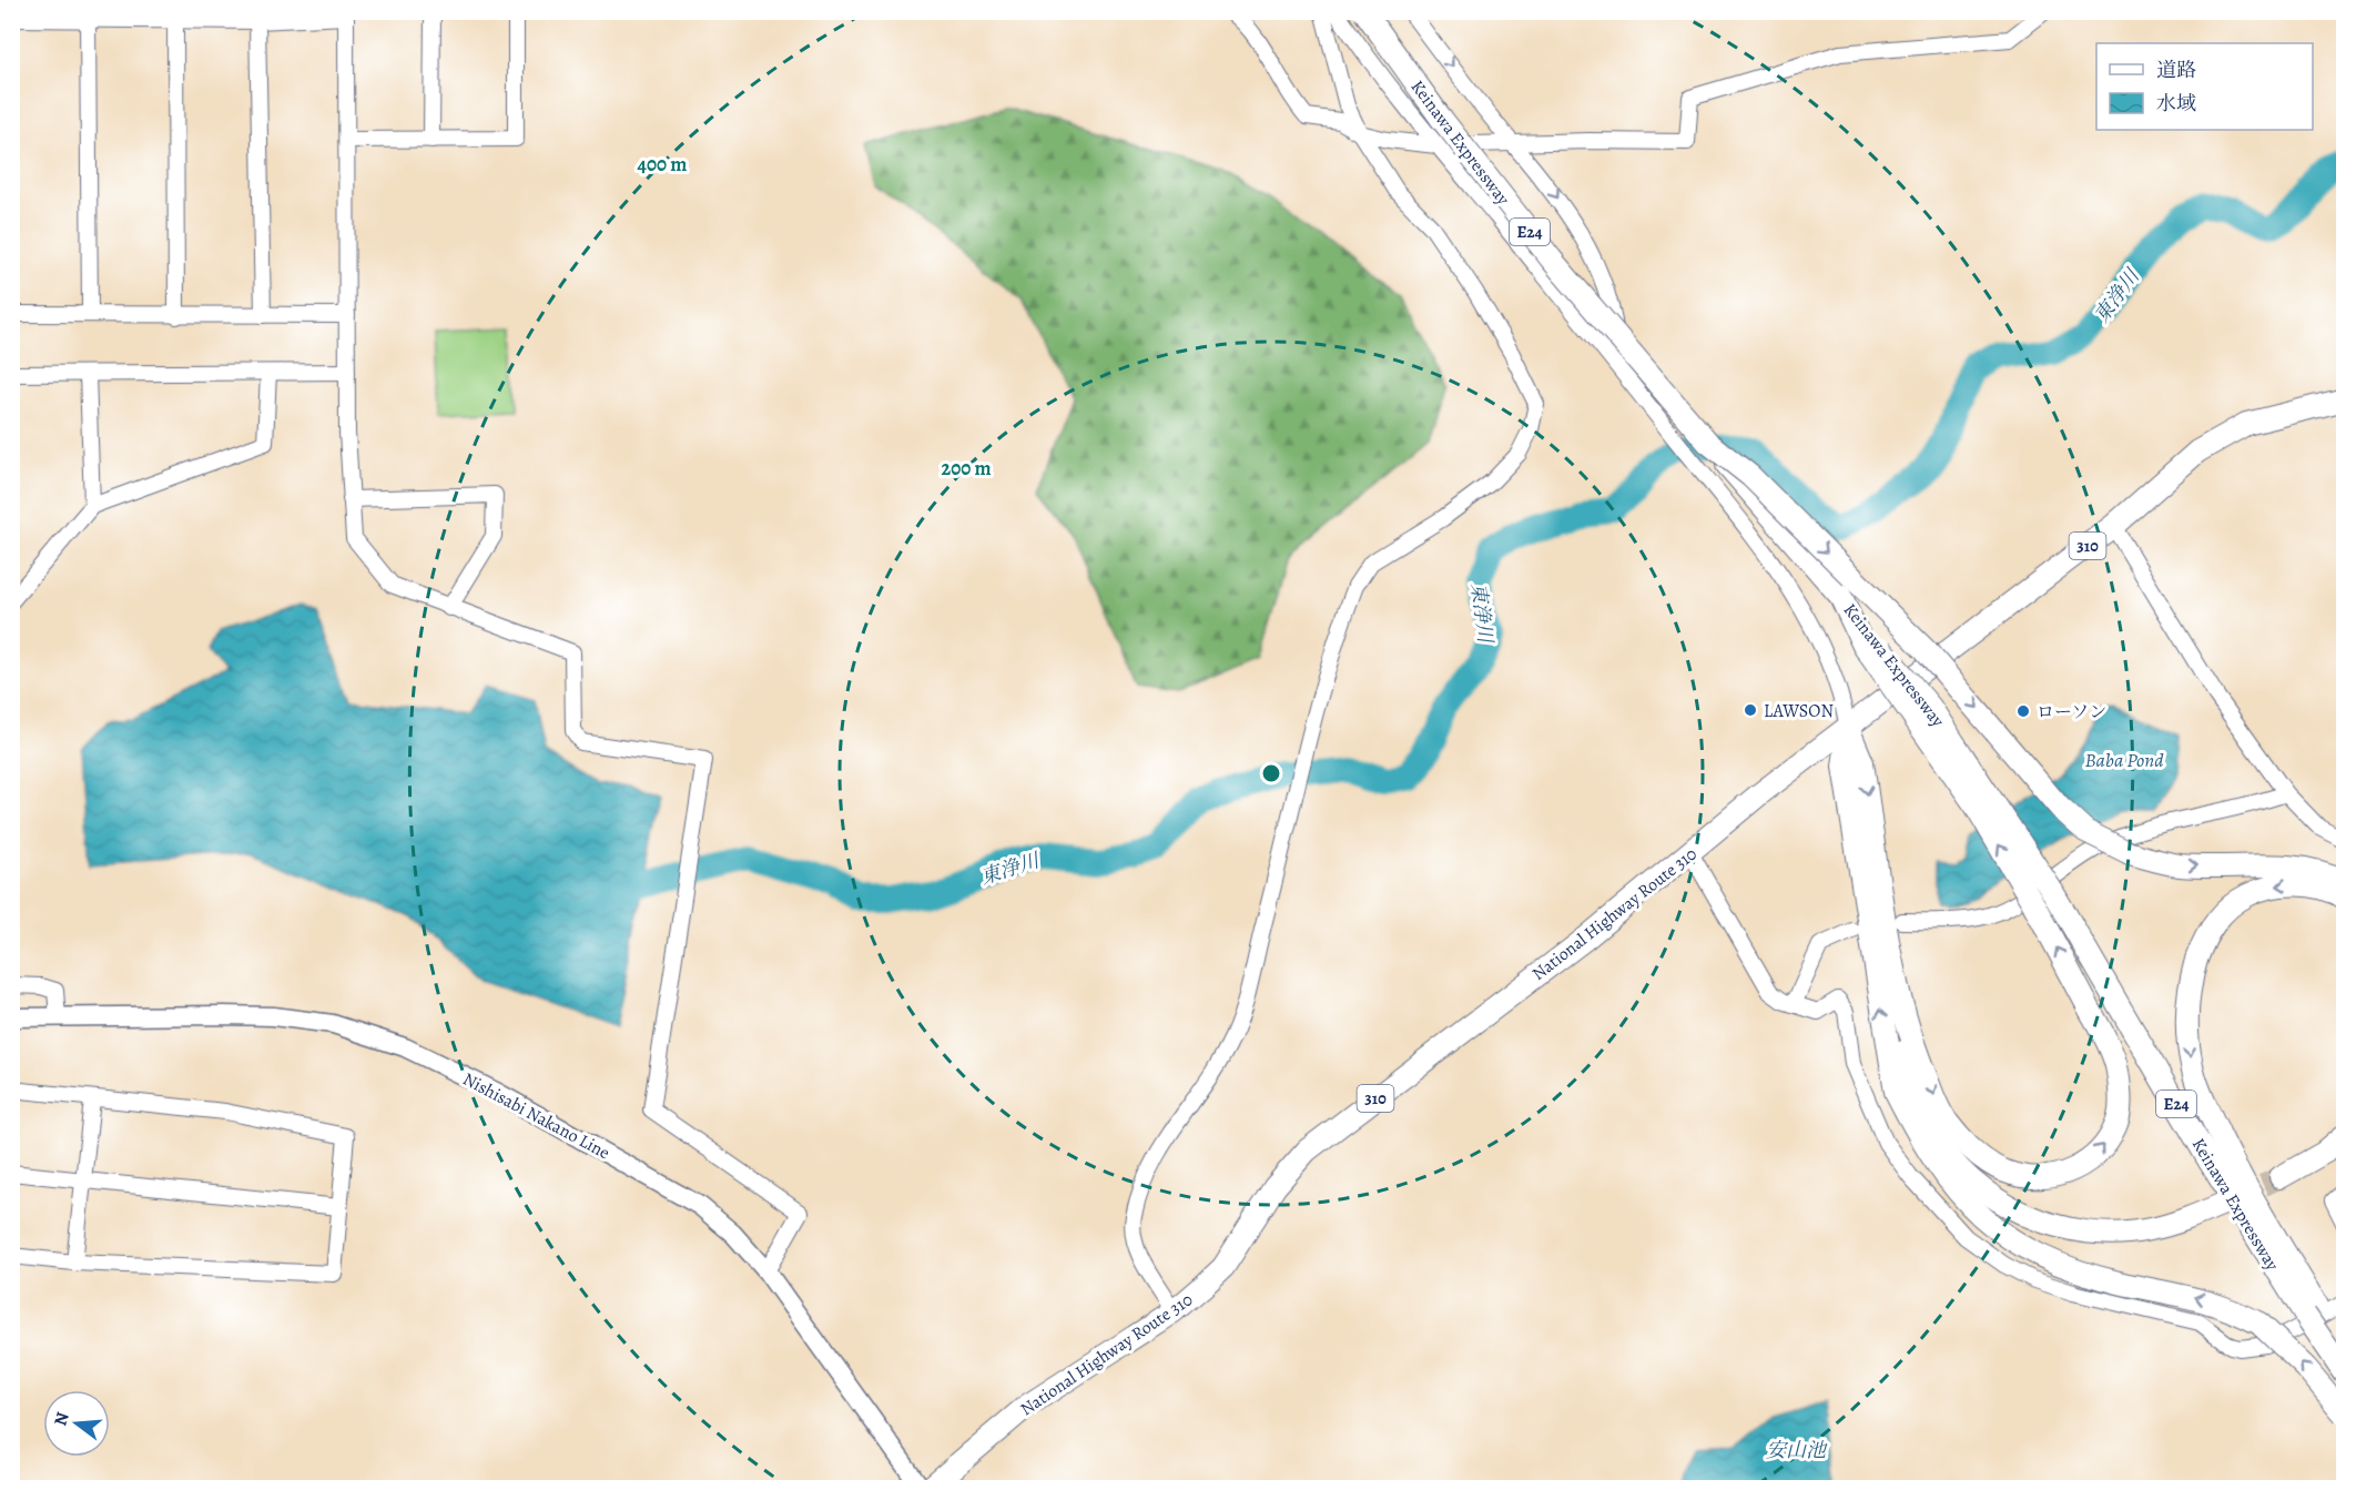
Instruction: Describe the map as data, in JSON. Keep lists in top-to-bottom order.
{
  "streets": {
    "highway": [
      "Keinawa Expressway",
      "E24",
      "310",
      "National Highway Route 310"
    ],
    "main road": ["Nishisabi Nakano Line"]
  },
  "water": ["東浄川", "Baba Pond", "安山池"],
  "places": ["LAWSON", "ローソン"],
  "legend": ["道路", "水域"],
  "north": "left",
  "rings": ["400 m", "200 m"]
}
